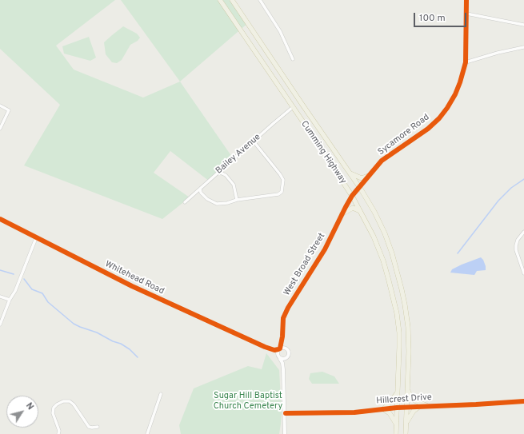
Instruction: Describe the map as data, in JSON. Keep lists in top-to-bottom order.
{
  "streets": {
    "highway": ["Cumming Highway"],
    "street": [
      "Sycamore Road",
      "Bailey Avenue",
      "West Broad Street",
      "Whitehead Road",
      "Hillcrest Drive"
    ]
  },
  "crossings": [
    ["Sycamore Road", "Cumming Highway"],
    ["Sycamore Road", "West Broad Street"],
    ["Cumming Highway", "Bailey Avenue"],
    ["Cumming Highway", "West Broad Street"],
    ["Cumming Highway", "Hillcrest Drive"],
    ["West Broad Street", "Whitehead Road"]
  ],
  "parks": ["Sugar Hill Baptist Church Cemetery"],
  "scale_bar": "100 m",
  "north": "top right"
}
